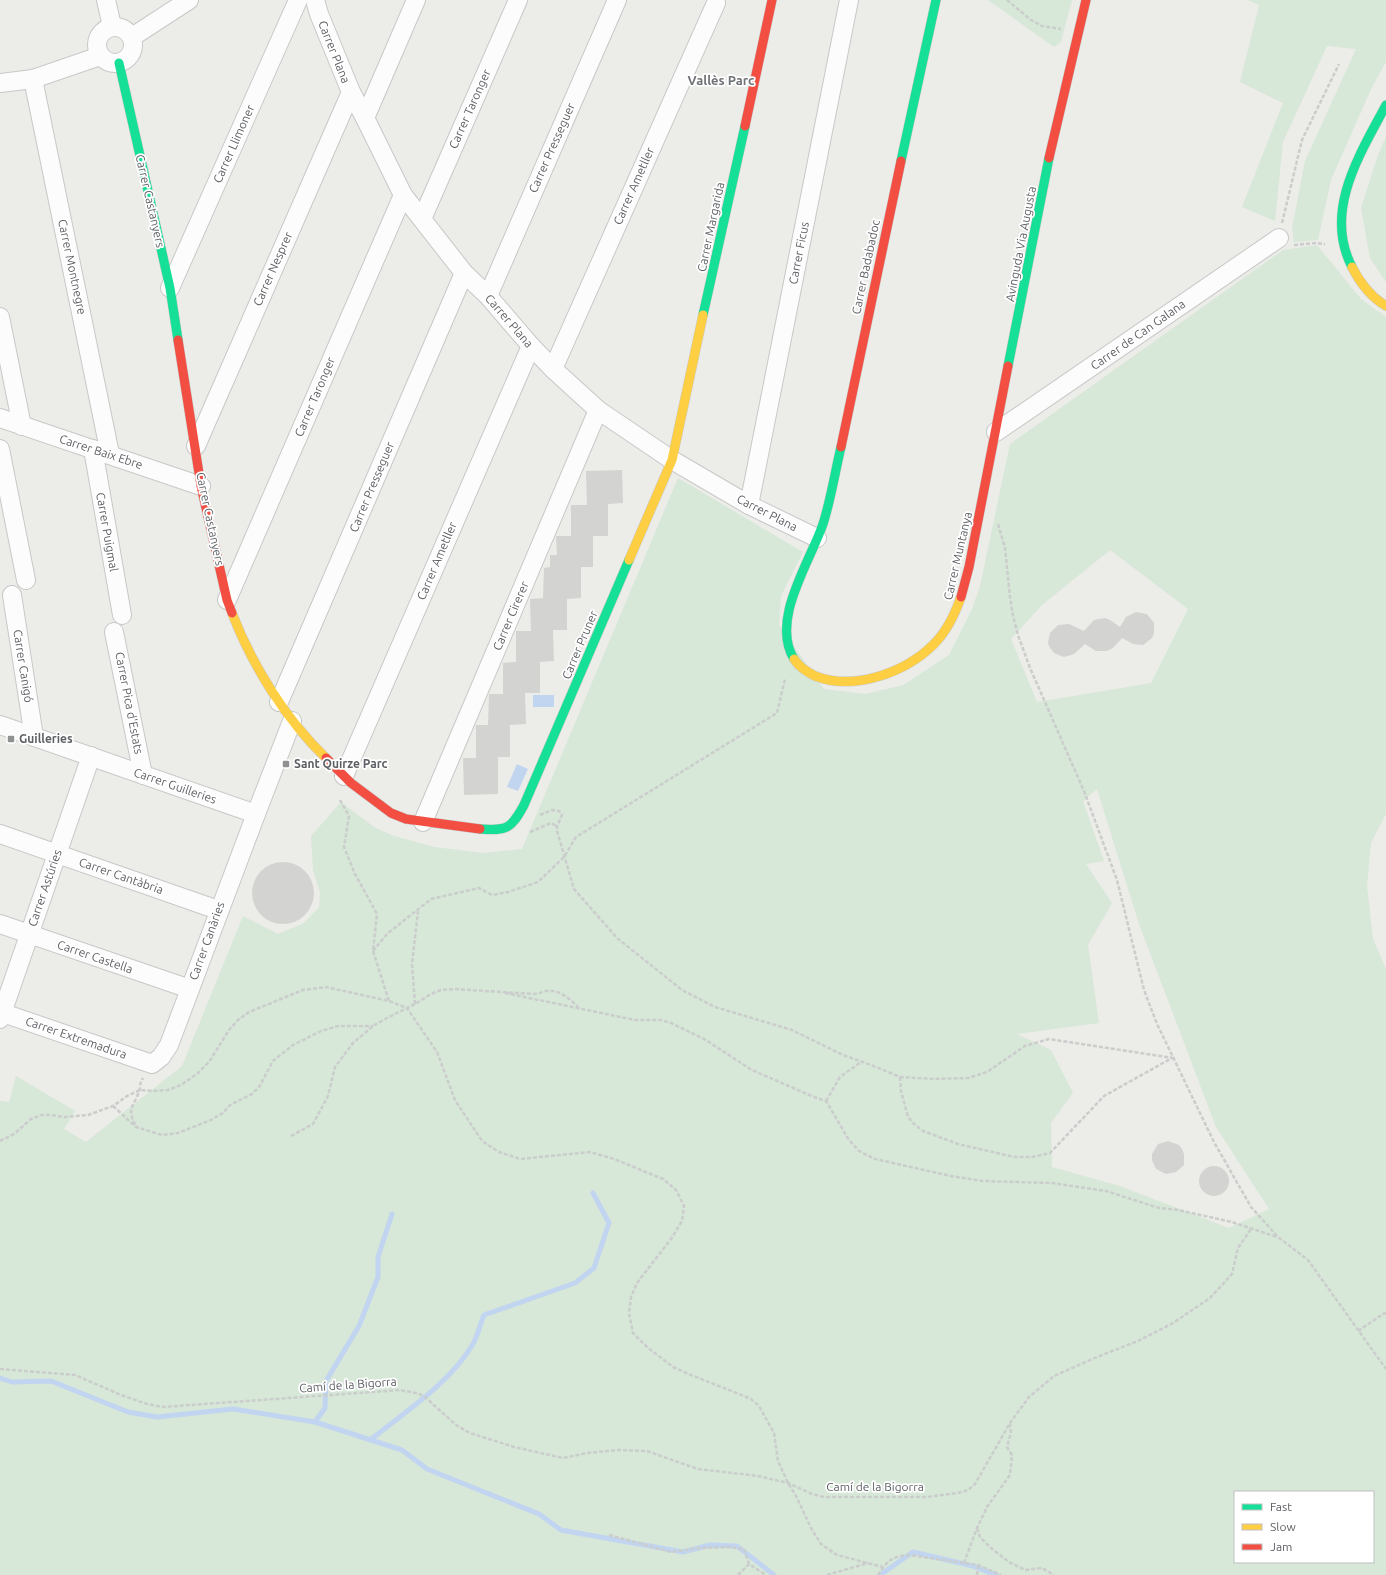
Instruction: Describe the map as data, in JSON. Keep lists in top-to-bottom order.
{
  "streets": {
    "street": [
      "Carrer Plana",
      "Carrer Taronger",
      "Carrer Llimoner",
      "Carrer Presseguer",
      "Carrer Ametller",
      "Carrer Castanyers",
      "Carrer Margarida",
      "Avinguda Via Augusta",
      "Carrer Ficus",
      "Carrer Montnegre",
      "Carrer Badabadoc",
      "Carrer Nesprer",
      "Carrer de Can Galana",
      "Carrer Baix Ebre",
      "Carrer Puigmal",
      "Carrer Muntanya",
      "Carrer Cirerer",
      "Carrer Pruner",
      "Carrer Canigó",
      "Carrer Pica d'Estats",
      "Carrer Guilleries",
      "Carrer Cantàbria",
      "Carrer Astúries",
      "Carrer Canàries",
      "Carrer Castella",
      "Carrer Extremadura"
    ],
    "path": ["Camí de la Bigorra"]
  },
  "crossings": [
    ["Carrer Plana", "Carrer Taronger"],
    ["Carrer Plana", "Carrer Presseguer"],
    ["Carrer Plana", "Carrer Ametller"],
    ["Carrer Plana", "Carrer Margarida"],
    ["Carrer Plana", "Carrer Ficus"],
    ["Carrer Plana", "Carrer Badabadoc"],
    ["Carrer Plana", "Carrer Nesprer"],
    ["Carrer Plana", "Carrer Muntanya"],
    ["Carrer Plana", "Carrer Cirerer"],
    ["Carrer Plana", "Carrer Pruner"],
    ["Carrer Taronger", "Carrer Castanyers"],
    ["Carrer Llimoner", "Carrer Castanyers"],
    ["Carrer Presseguer", "Carrer Castanyers"],
    ["Carrer Ametller", "Carrer Castanyers"],
    ["Carrer Castanyers", "Carrer Nesprer"],
    ["Carrer Castanyers", "Carrer Baix Ebre"],
    ["Carrer Castanyers", "Carrer Cirerer"],
    ["Carrer Castanyers", "Carrer Pruner"],
    ["Carrer Margarida", "Carrer Pruner"],
    ["Avinguda Via Augusta", "Carrer de Can Galana"],
    ["Avinguda Via Augusta", "Carrer Muntanya"],
    ["Carrer Montnegre", "Carrer Baix Ebre"],
    ["Carrer Badabadoc", "Carrer Muntanya"],
    ["Carrer Baix Ebre", "Carrer Puigmal"],
    ["Carrer Canigó", "Carrer Guilleries"],
    ["Carrer Pica d'Estats", "Carrer Guilleries"],
    ["Carrer Guilleries", "Carrer Astúries"],
    ["Carrer Guilleries", "Carrer Canàries"],
    ["Carrer Cantàbria", "Carrer Astúries"],
    ["Carrer Cantàbria", "Carrer Canàries"],
    ["Carrer Astúries", "Carrer Castella"],
    ["Carrer Astúries", "Carrer Extremadura"],
    ["Carrer Canàries", "Carrer Castella"],
    ["Carrer Canàries", "Carrer Extremadura"]
  ],
  "districts": ["Vallès Parc"],
  "places": {
    "transit": ["Guilleries", "Sant Quirze Parc"]
  },
  "legend": ["Fast", "Slow", "Jam"]
}
